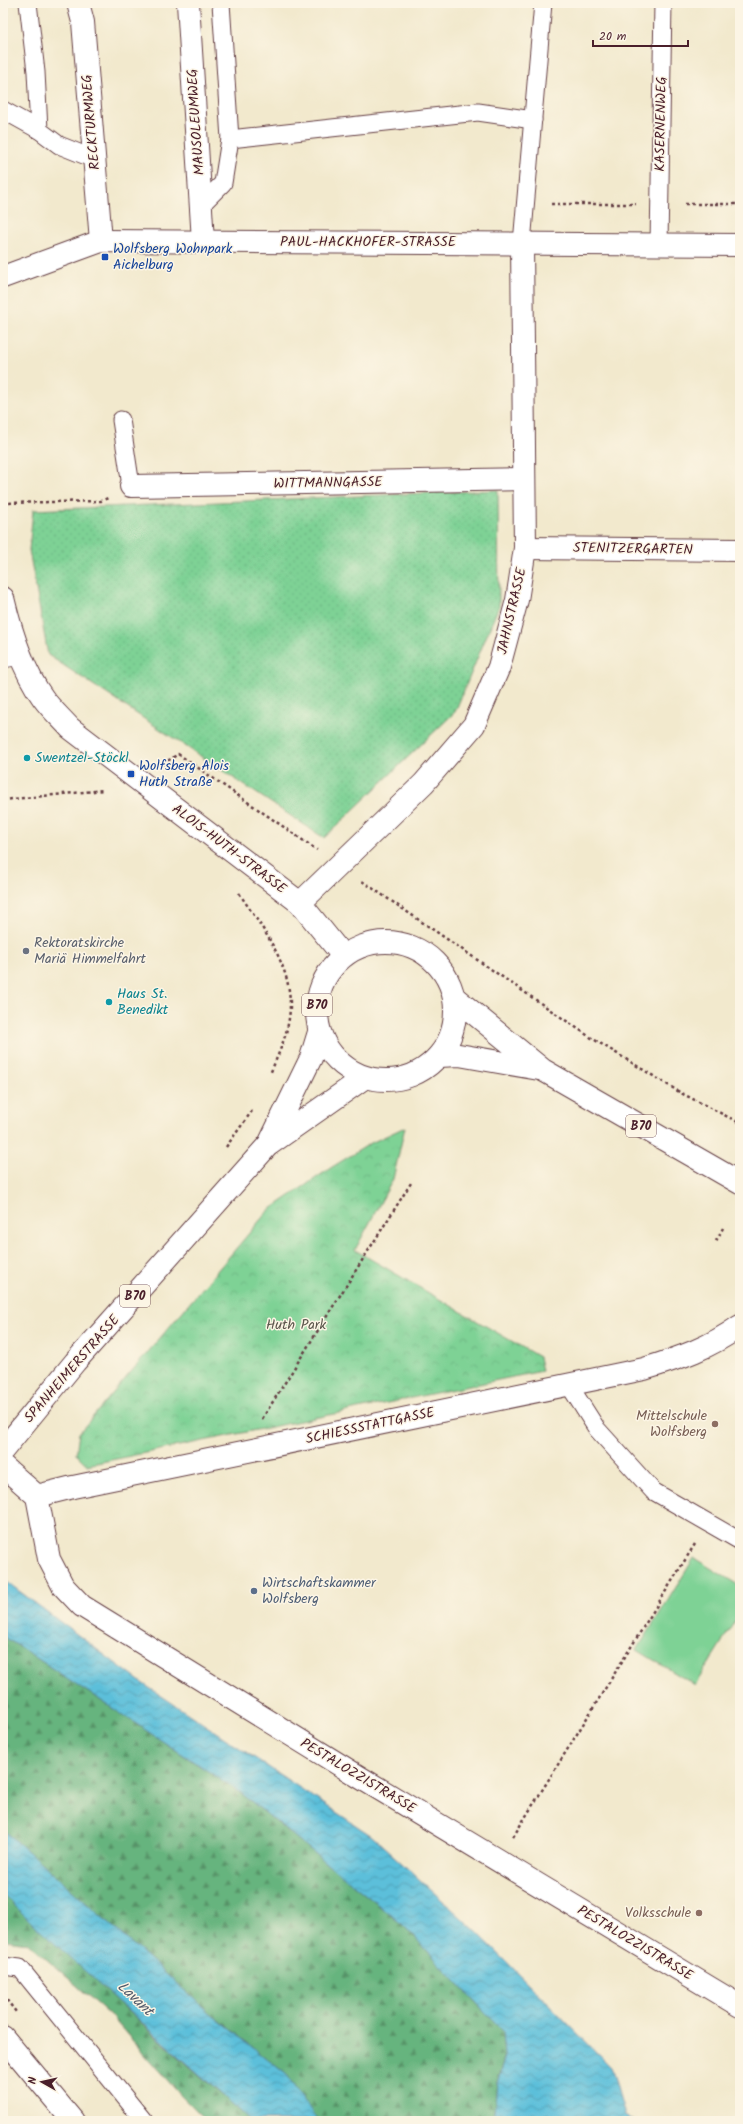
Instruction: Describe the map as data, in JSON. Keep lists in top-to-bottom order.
{
  "streets": {
    "street": [
      "RECKTURMWEG",
      "MAUSOLEUMWEG",
      "PAUL-HACKHOFER-STRASSE",
      "WITTMANNGASSE",
      "STENITZERGARTEN",
      "JAHNSTRASSE",
      "ALOIS-HUTH-STRASSE",
      "B70",
      "SPANHEIMERSTRASSE",
      "SCHIESSSTATTGASSE",
      "PESTALOZZISTRASSE"
    ],
    "lane": ["KASERNENWEG"]
  },
  "crossings": [
    ["RECKTURMWEG", "PAUL-HACKHOFER-STRASSE"],
    ["MAUSOLEUMWEG", "PAUL-HACKHOFER-STRASSE"],
    ["KASERNENWEG", "PAUL-HACKHOFER-STRASSE"],
    ["PAUL-HACKHOFER-STRASSE", "JAHNSTRASSE"],
    ["WITTMANNGASSE", "JAHNSTRASSE"],
    ["STENITZERGARTEN", "JAHNSTRASSE"],
    ["JAHNSTRASSE", "ALOIS-HUTH-STRASSE"],
    ["ALOIS-HUTH-STRASSE", "B70"],
    ["ALOIS-HUTH-STRASSE", "SPANHEIMERSTRASSE"],
    ["B70", "SPANHEIMERSTRASSE"],
    ["SCHIESSSTATTGASSE", "PESTALOZZISTRASSE"]
  ],
  "water": ["Lavant"],
  "parks": ["Huth Park"],
  "places": {
    "transit": ["Wolfsberg Wohnpark Aichelburg", "Wolfsberg Alois Huth Straße"],
    "other": [
      "Swentzel-Stöckl",
      "Rektoratskirche Mariä Himmelfahrt",
      "Haus St. Benedikt",
      "Mittelschule Wolfsberg",
      "Wirtschaftskammer Wolfsberg",
      "Volksschule"
    ]
  },
  "scale_bar": "20 m",
  "north": "left"
}
